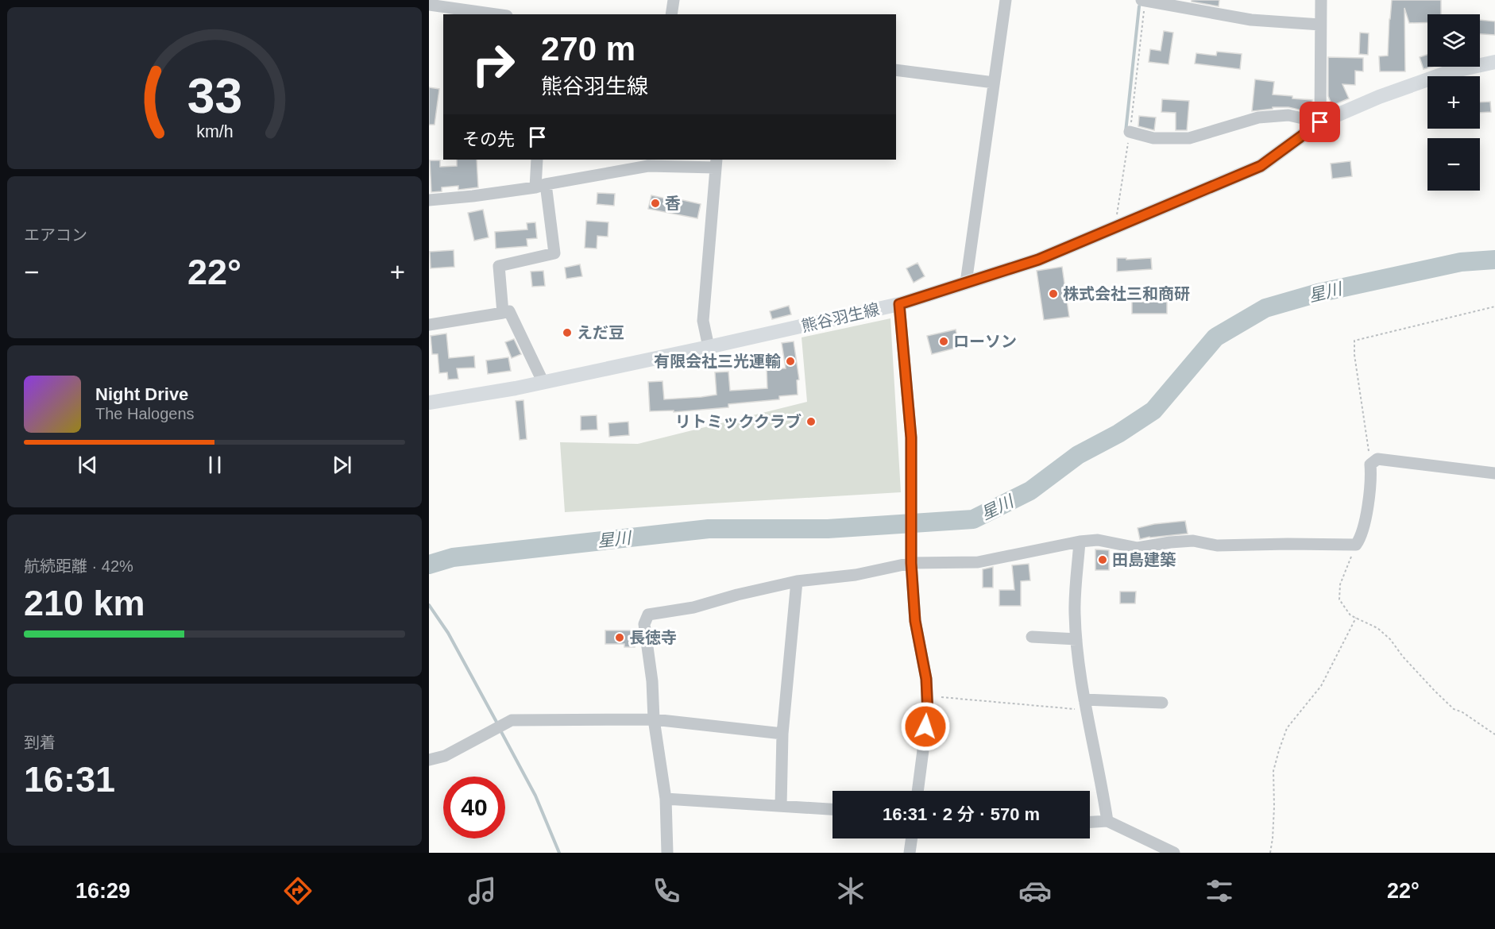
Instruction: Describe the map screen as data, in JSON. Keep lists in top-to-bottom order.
{
  "streets": {
    "main road": ["熊谷羽生線"]
  },
  "water": ["星川"],
  "places": [
    "香",
    "株式会社三和商研",
    "えだ豆",
    "ローソン",
    "有限会社三光運輸",
    "リトミッククラブ",
    "田島建築",
    "長徳寺"
  ],
  "page": {
    "map_buttons": ["+", "−"],
    "turn": ["270 m", "熊谷羽生線"],
    "then": "その先",
    "tile": [
      "エアコン",
      ["航続距離 · 42%", "210 km"],
      ["到着", "16:31"]
    ],
    "heat": ["−", "22°", "+"],
    "song": ["Night Drive", "The Halogens"],
    "limit": "40",
    "trip": "16:31 · 2 分 · 570 m",
    "tabs": ["16:29", "22°"],
    "gauge": ["33", "km/h"]
  }
}
